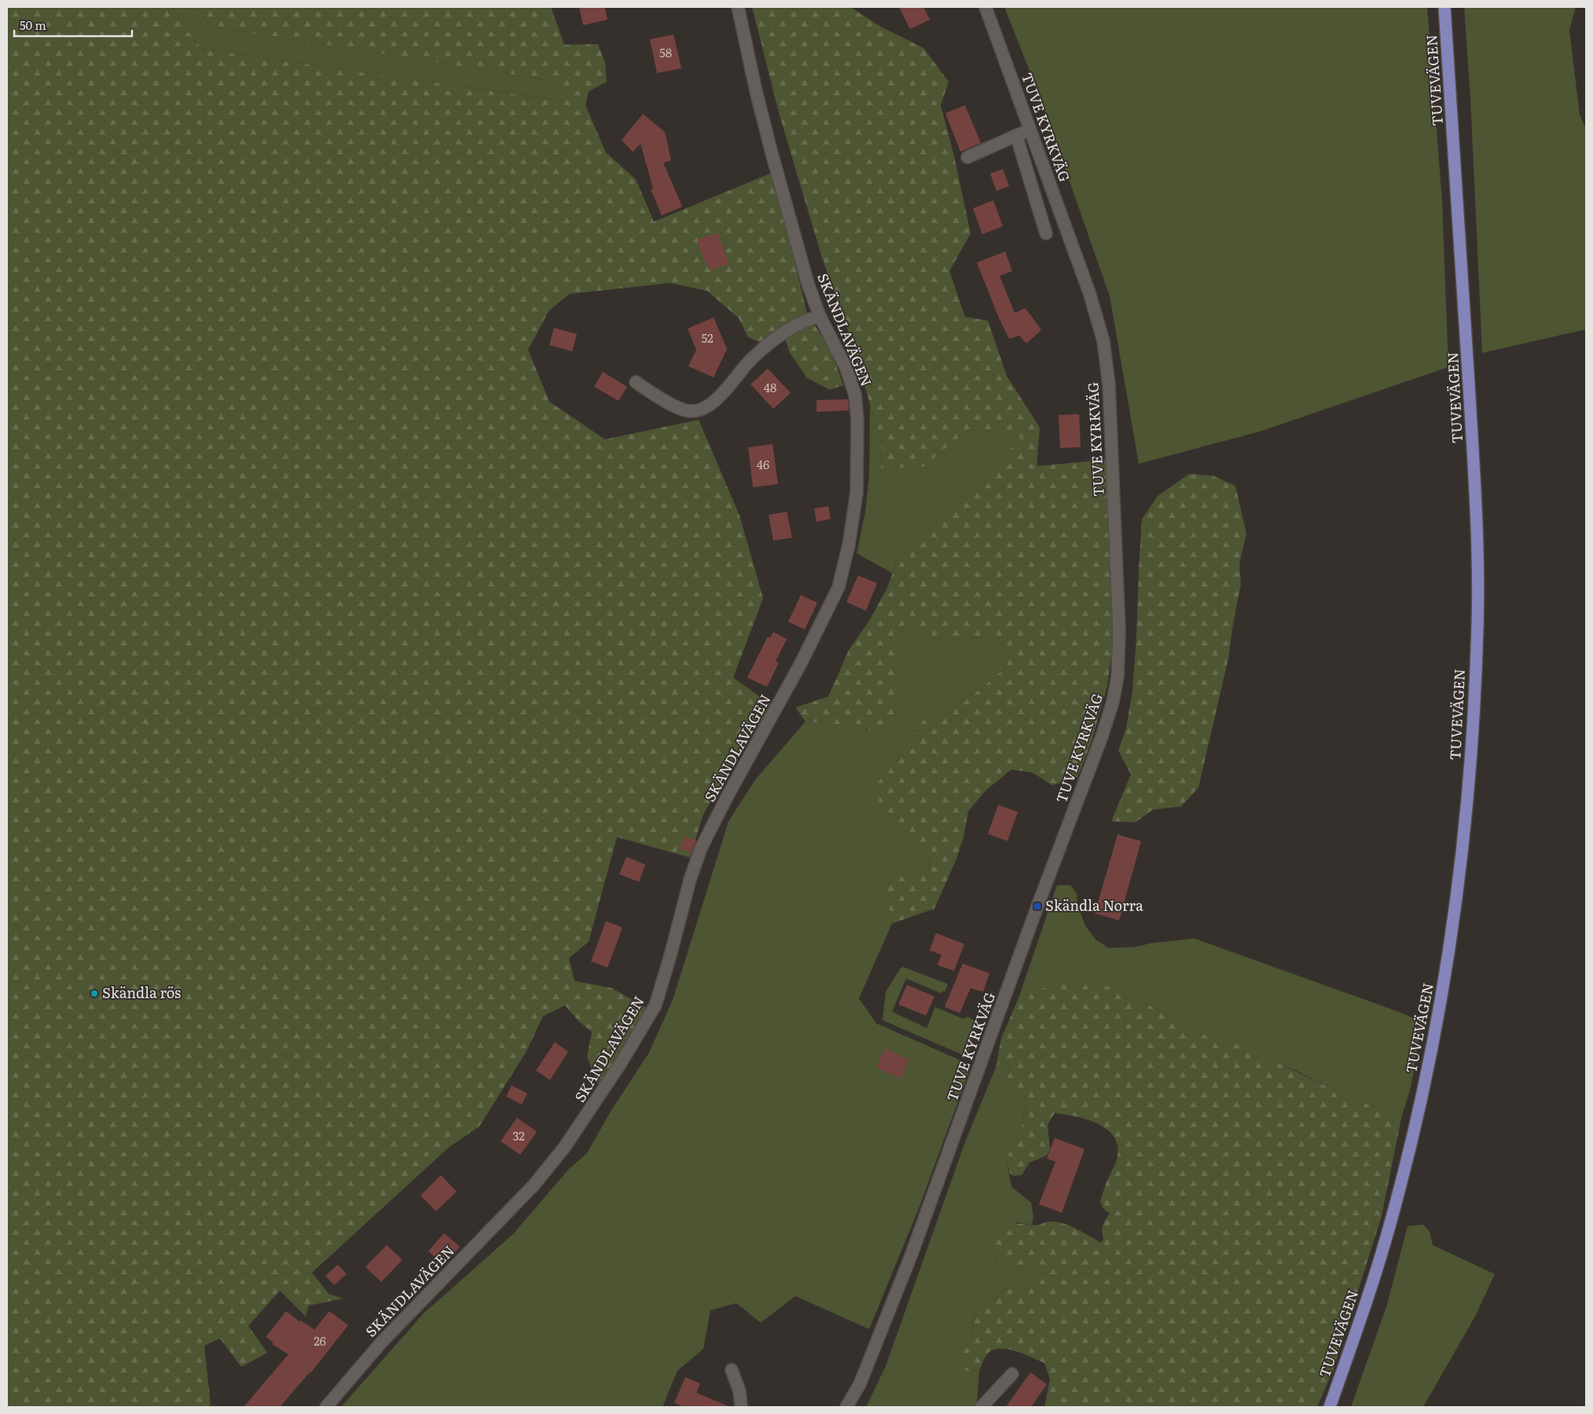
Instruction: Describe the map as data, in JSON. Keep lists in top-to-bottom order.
{
  "streets": {
    "main road": ["TUVEVÄGEN"],
    "street": ["TUVE KYRKVÄG", "SKÄNDLAVÄGEN"]
  },
  "places": {
    "transit": ["Skändla Norra"],
    "other": ["Skändla rös"]
  },
  "house_numbers": [
    "58",
    "52",
    "48",
    "46",
    "32",
    "26"
  ],
  "scale_bar": "50 m"
}
